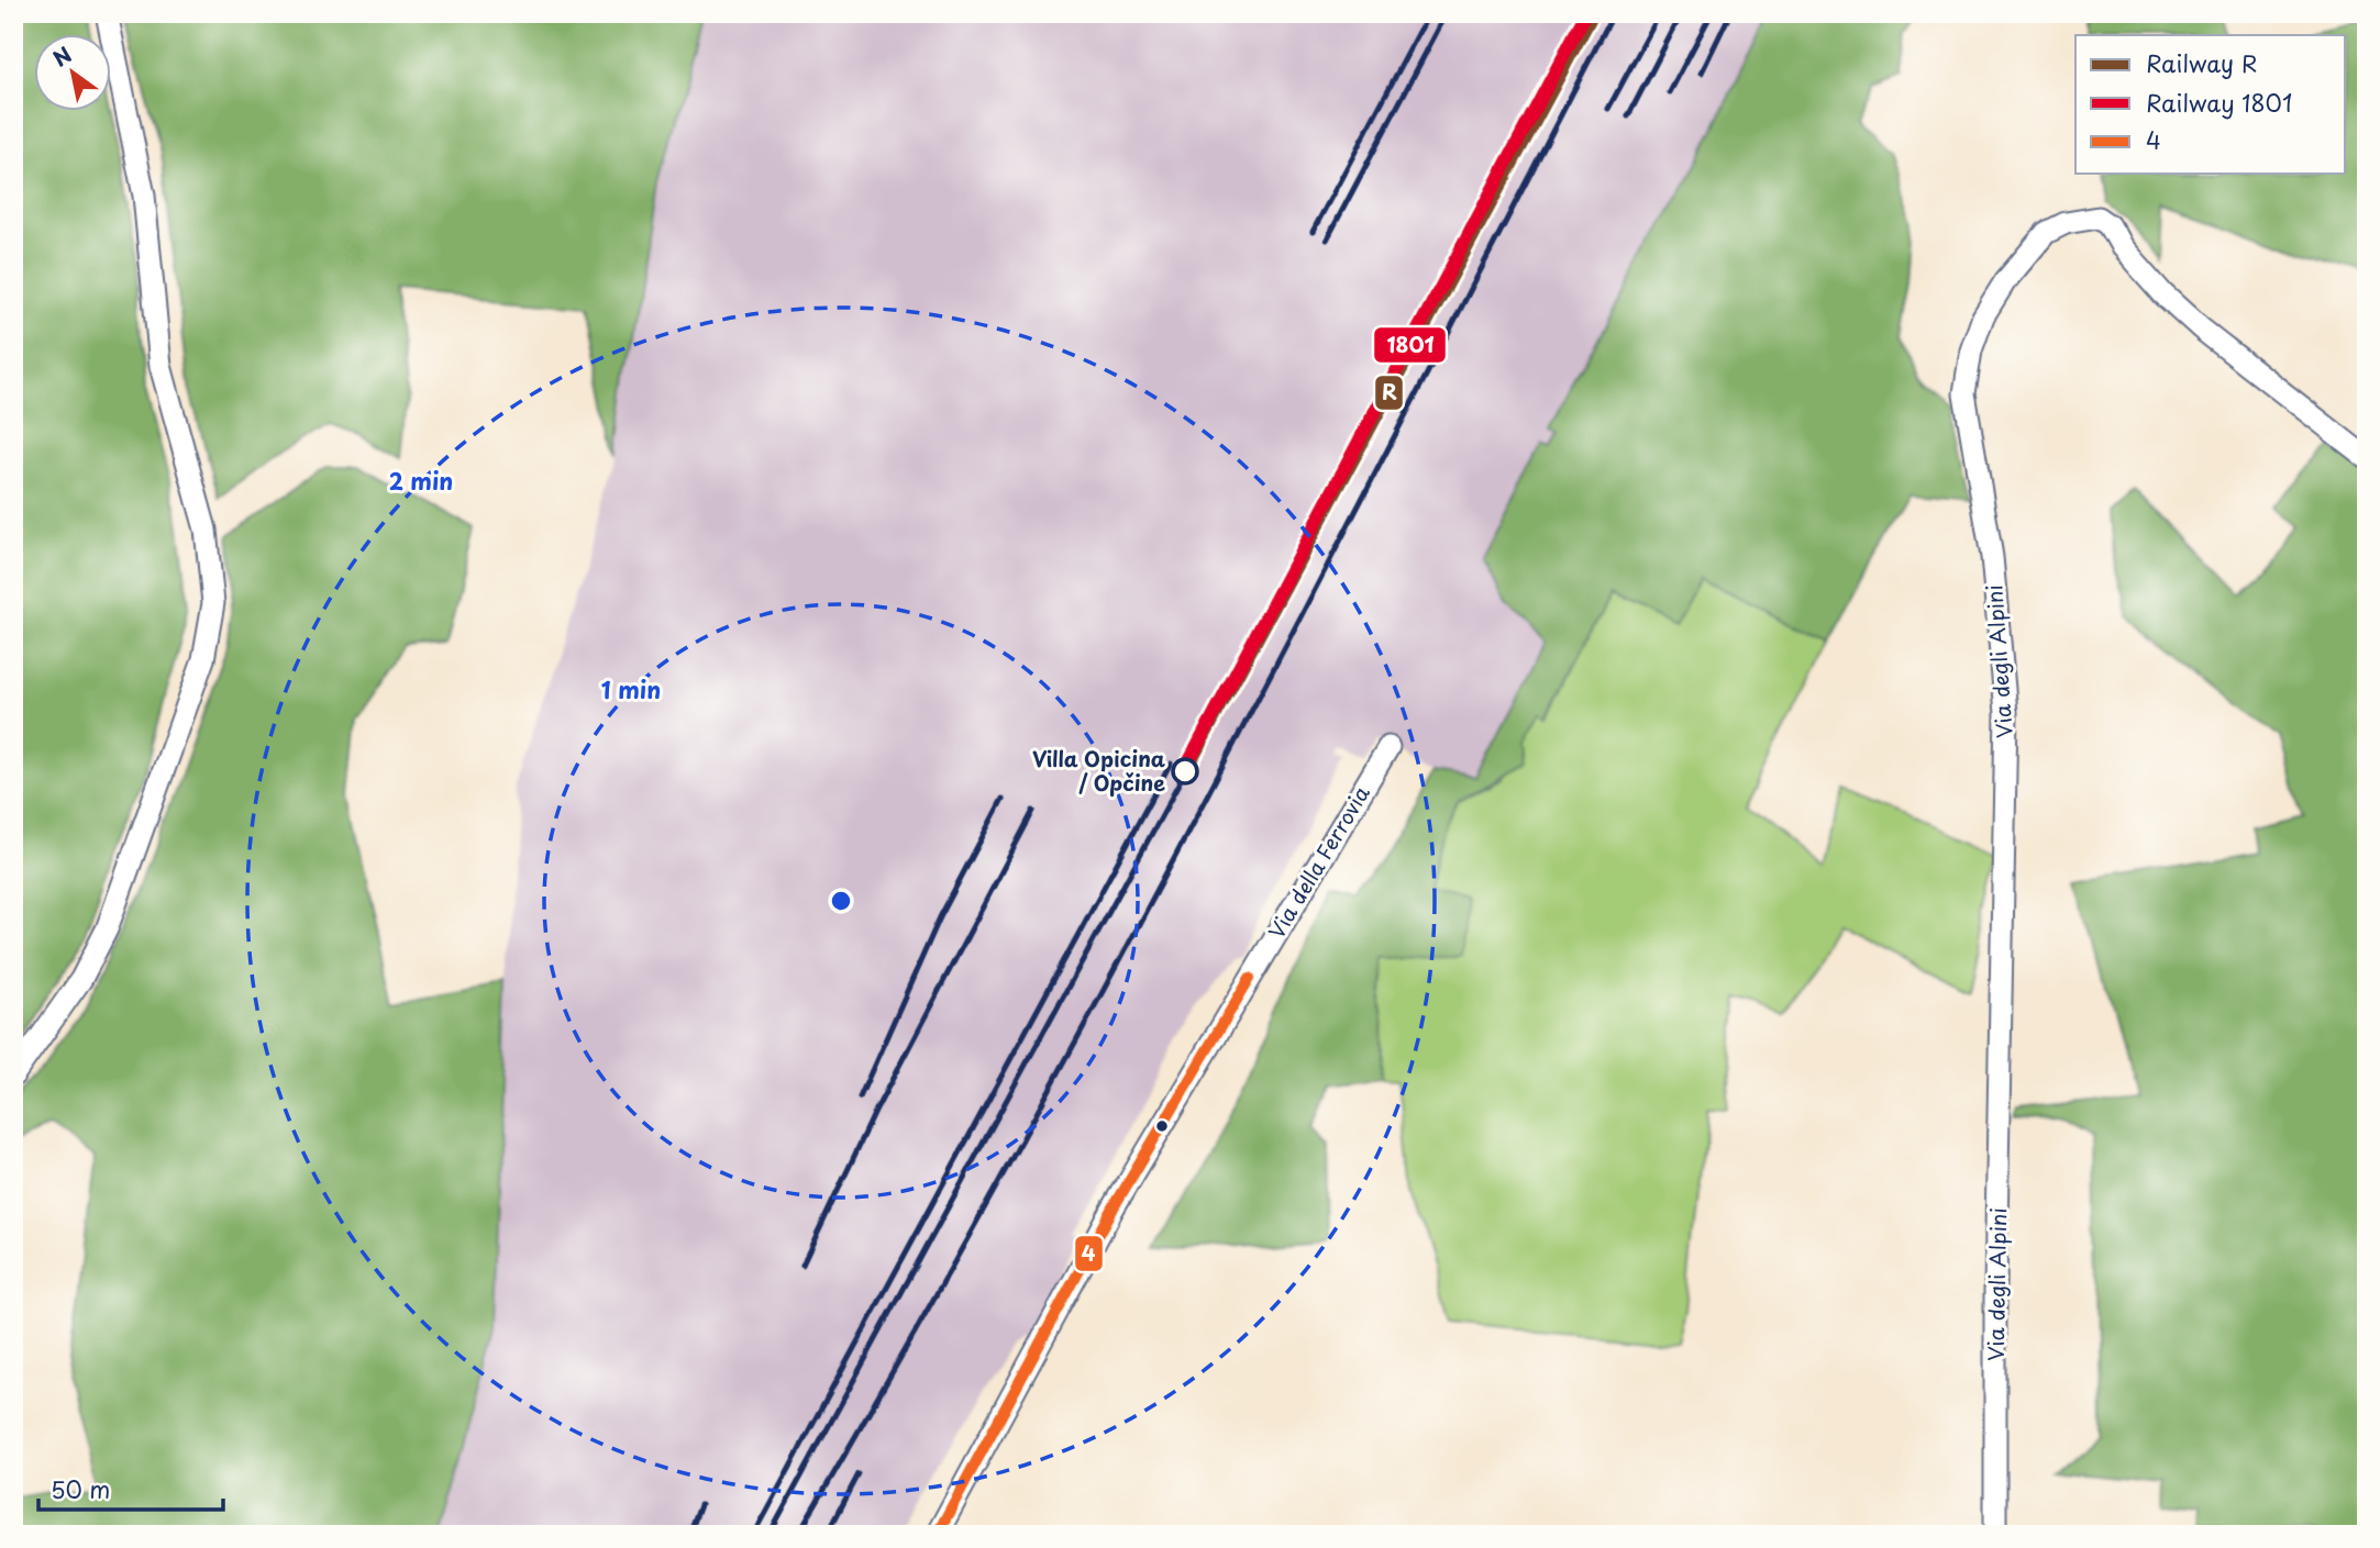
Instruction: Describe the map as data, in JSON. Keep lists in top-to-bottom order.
{
  "streets": {
    "street": ["Via degli Alpini", "Via della Ferrovia"]
  },
  "places": ["Villa Opicina / Opčine"],
  "lines": ["rail line R", "rail line 1801", "transit line 4"],
  "legend": ["Railway R", "Railway 1801", "4"],
  "scale_bar": "50 m",
  "north": "top left",
  "rings": ["2 min", "1 min"]
}
